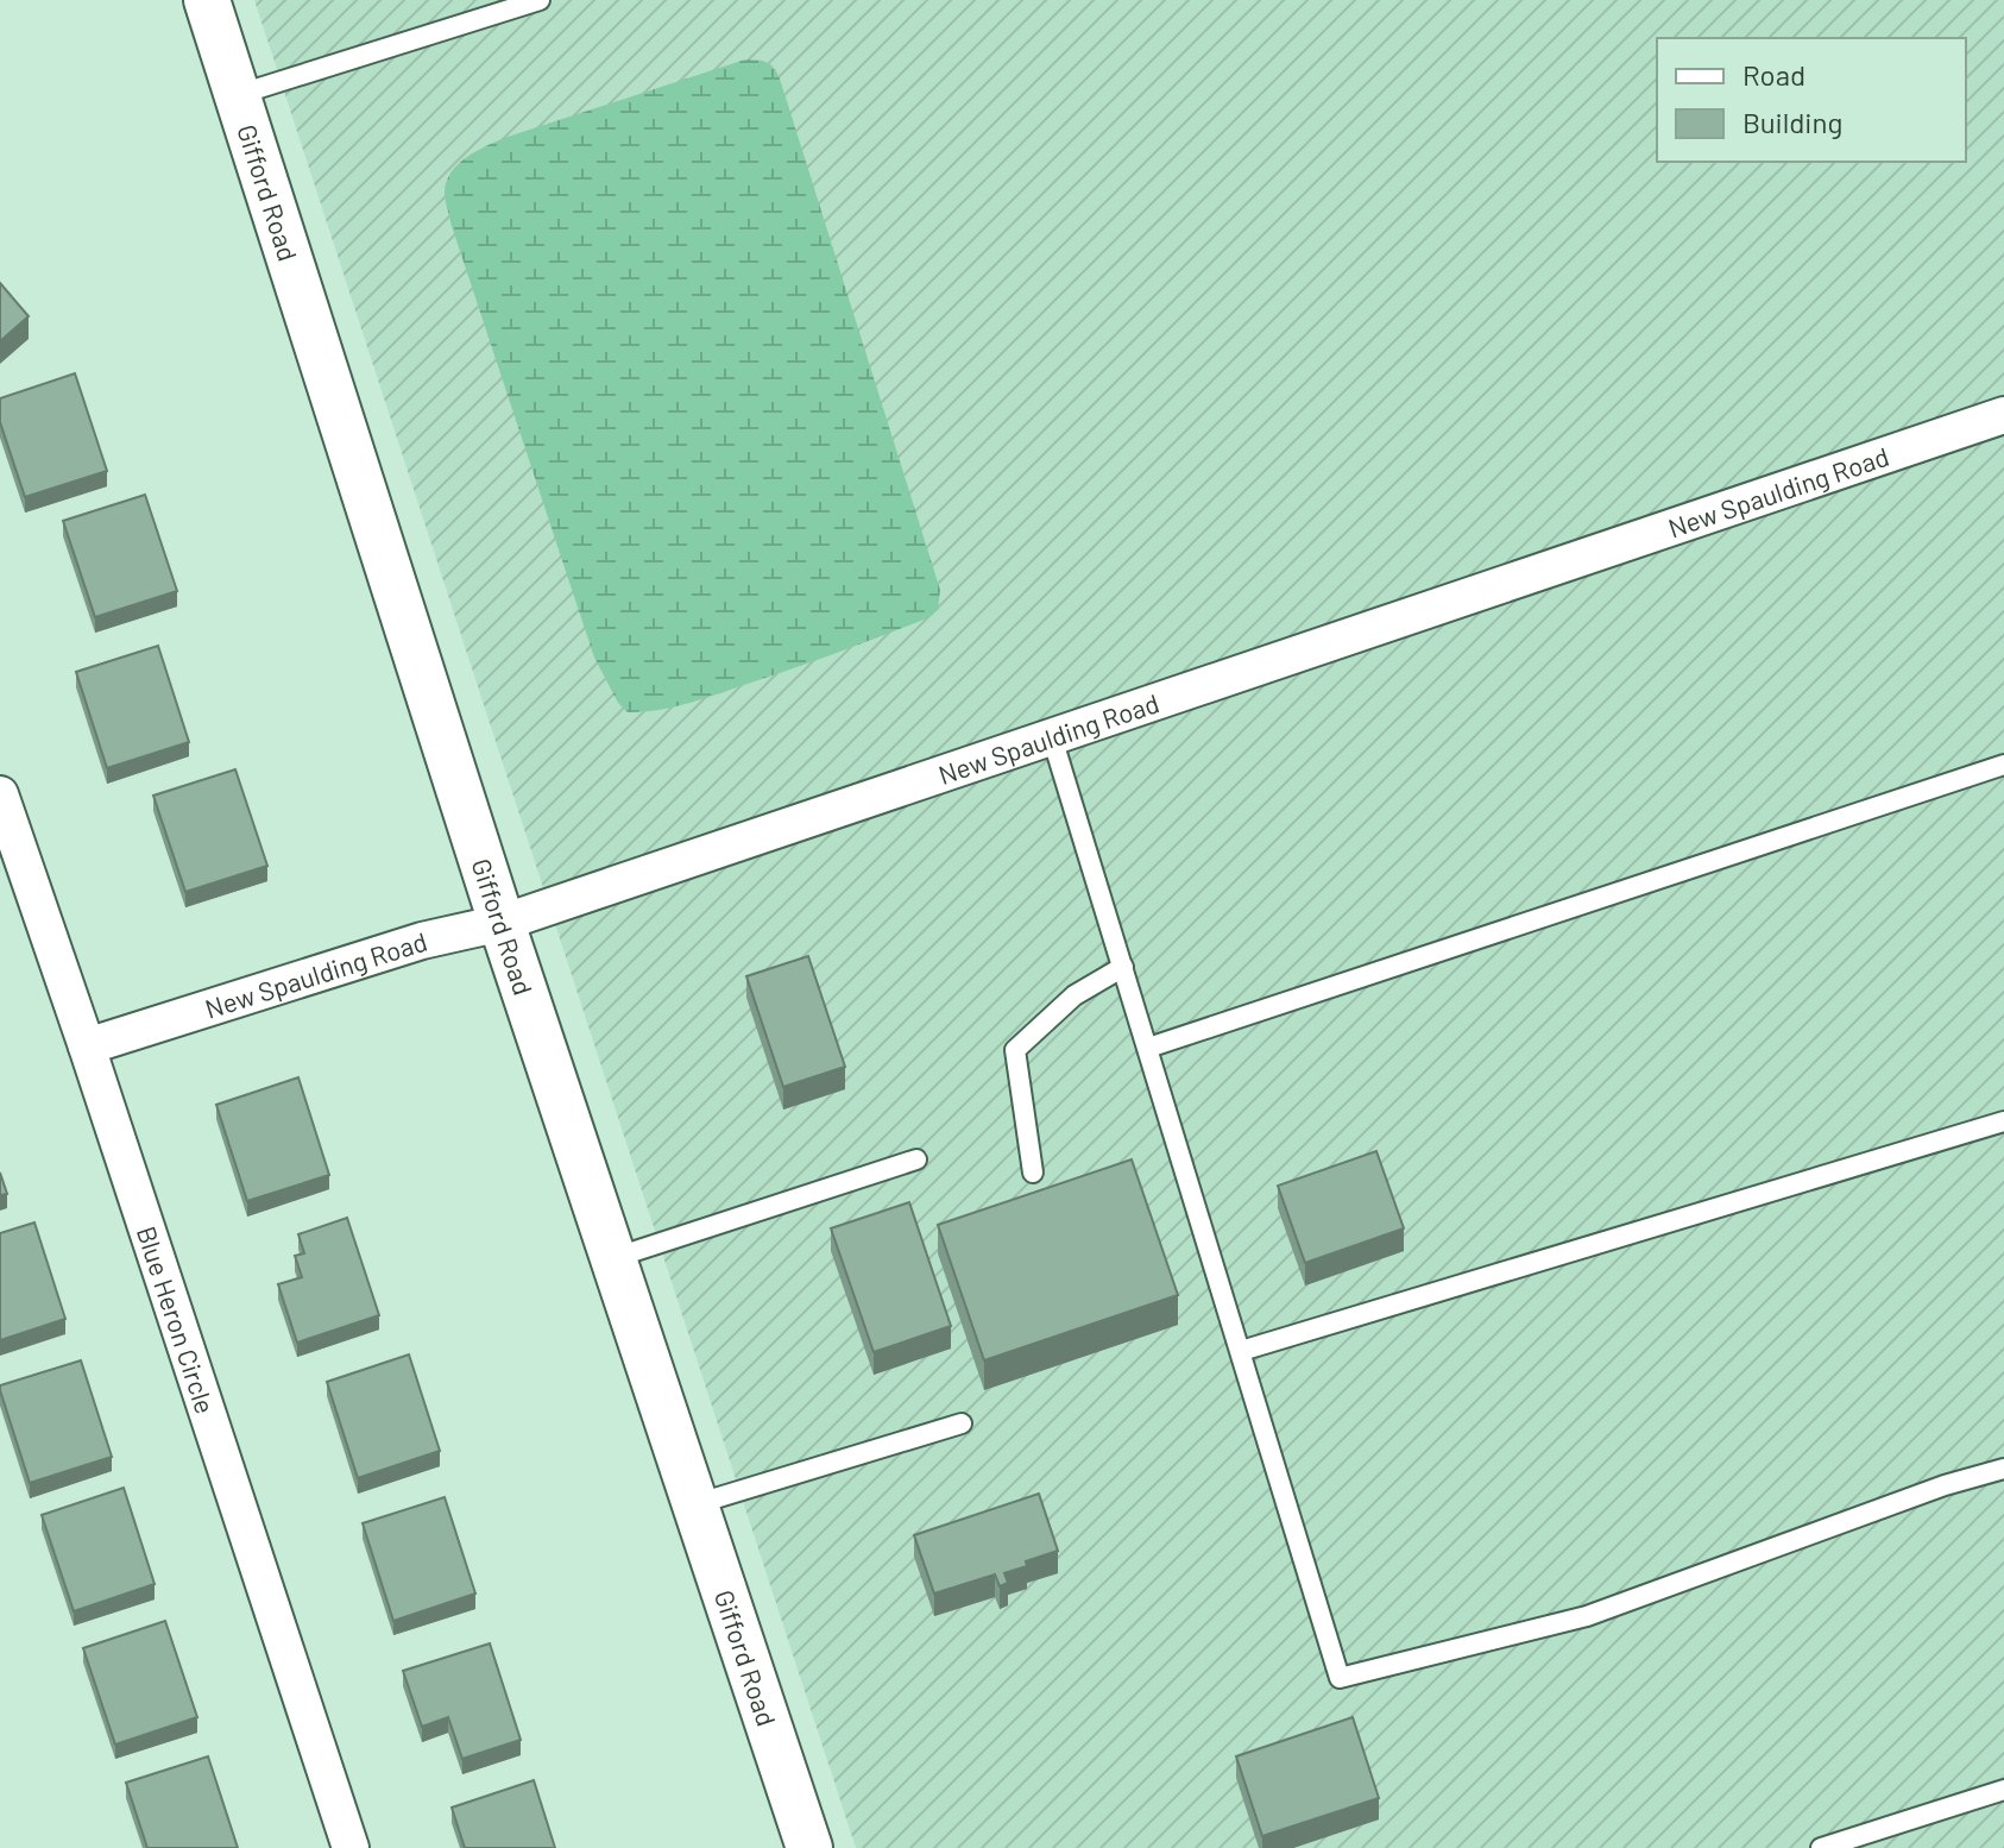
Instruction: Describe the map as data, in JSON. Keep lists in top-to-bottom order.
{
  "streets": {
    "street": ["Gifford Road", "New Spaulding Road", "Blue Heron Circle"]
  },
  "crossings": [
    ["Gifford Road", "New Spaulding Road"],
    ["New Spaulding Road", "Blue Heron Circle"]
  ],
  "legend": ["Road", "Building"]
}
